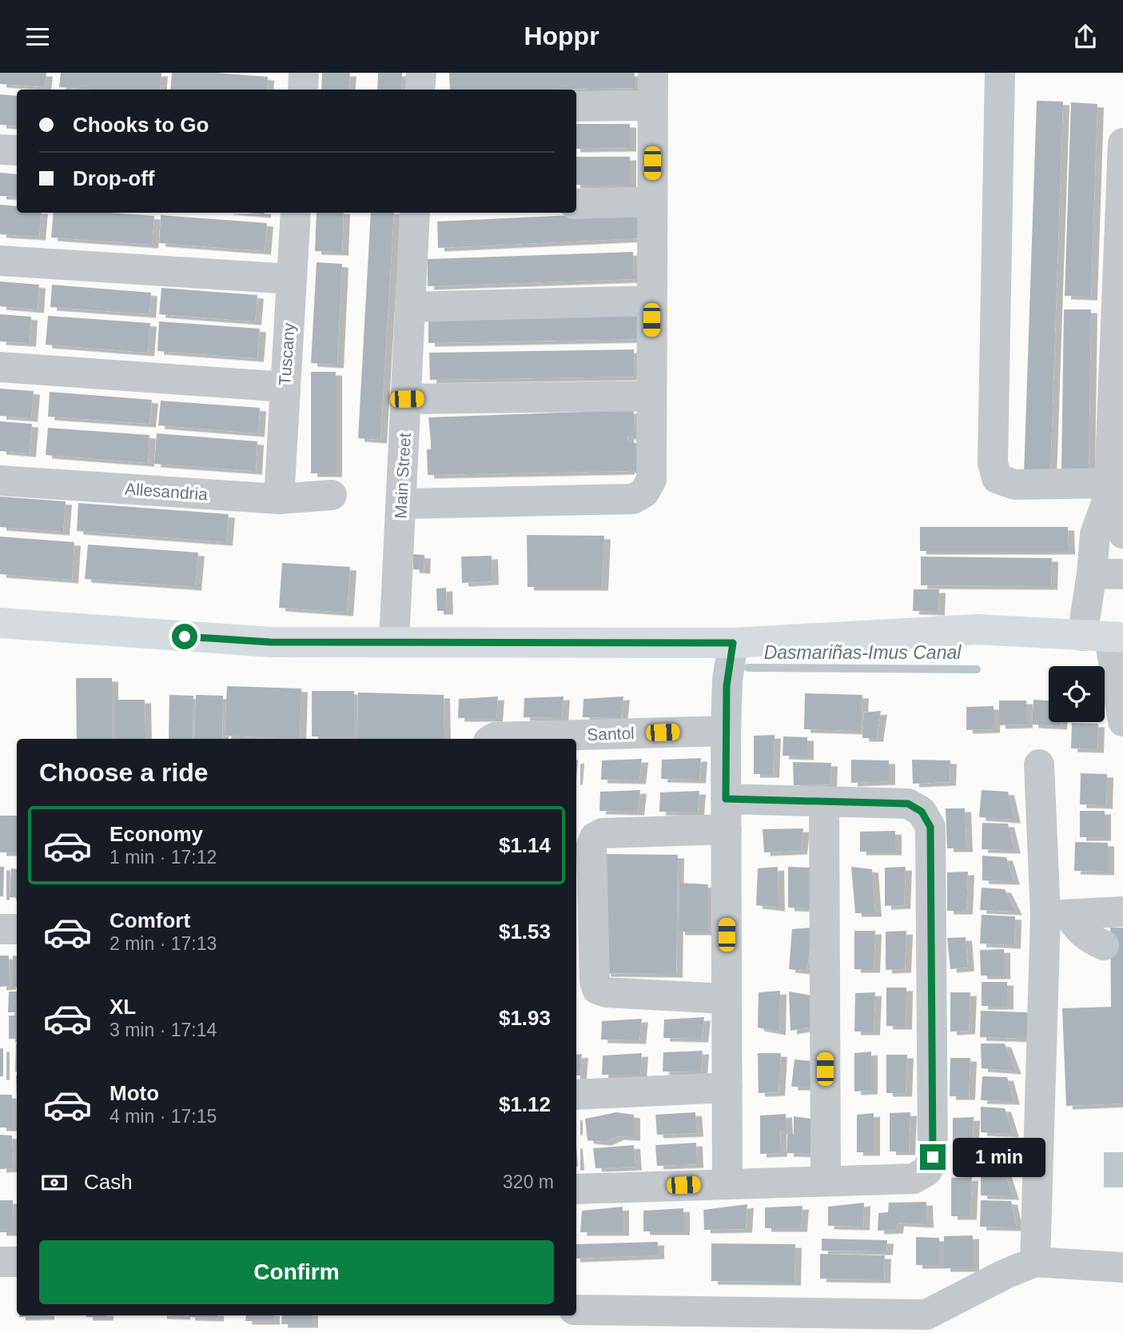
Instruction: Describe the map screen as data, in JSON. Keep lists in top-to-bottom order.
{
  "streets": {
    "street": [
      "Tuscany",
      "Main Street",
      "Allesandria",
      "Santol"
    ]
  },
  "crossings": [
    ["Tuscany", "Allesandria"]
  ],
  "water": ["Dasmariñas-Imus Canal"],
  "page": {
    "header": "Hoppr",
    "banner": ["Chooks to Go", "Drop-off"],
    "heading": "Choose a ride",
    "list": [
      {
        "name": "Economy",
        "note": "1 min · 17:12",
        "value": "$1.14"
      },
      {
        "name": "Comfort",
        "note": "2 min · 17:13",
        "value": "$1.53"
      },
      {
        "name": "XL",
        "note": "3 min · 17:14",
        "value": "$1.93"
      },
      {
        "name": "Moto",
        "note": "4 min · 17:15",
        "value": "$1.12"
      }
    ],
    "bubble": "1 min",
    "pay": ["Cash", "320 m"],
    "buttons": "Confirm"
  }
}
